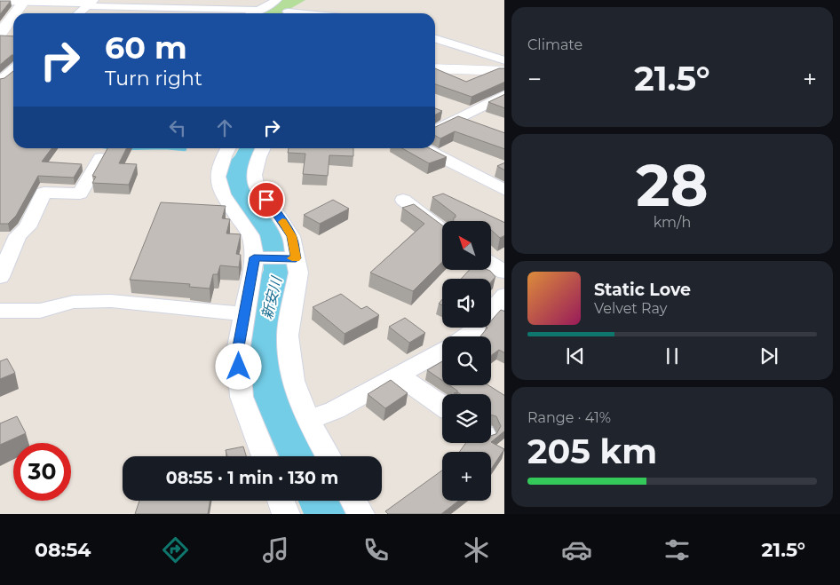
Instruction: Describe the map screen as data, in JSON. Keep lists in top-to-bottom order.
{
  "water": ["新安川"],
  "north": "top left",
  "page": {
    "tile": [
      "Climate",
      ["28", "km/h"],
      ["Range · 41%", "205 km"]
    ],
    "turn": ["60 m", "Turn right"],
    "heat": ["−", "21.5°", "+"],
    "map_buttons": "+",
    "song": ["Static Love", "Velvet Ray"],
    "limit": "30",
    "trip": "08:55 · 1 min · 130 m",
    "tabs": ["08:54", "21.5°"]
  }
}
